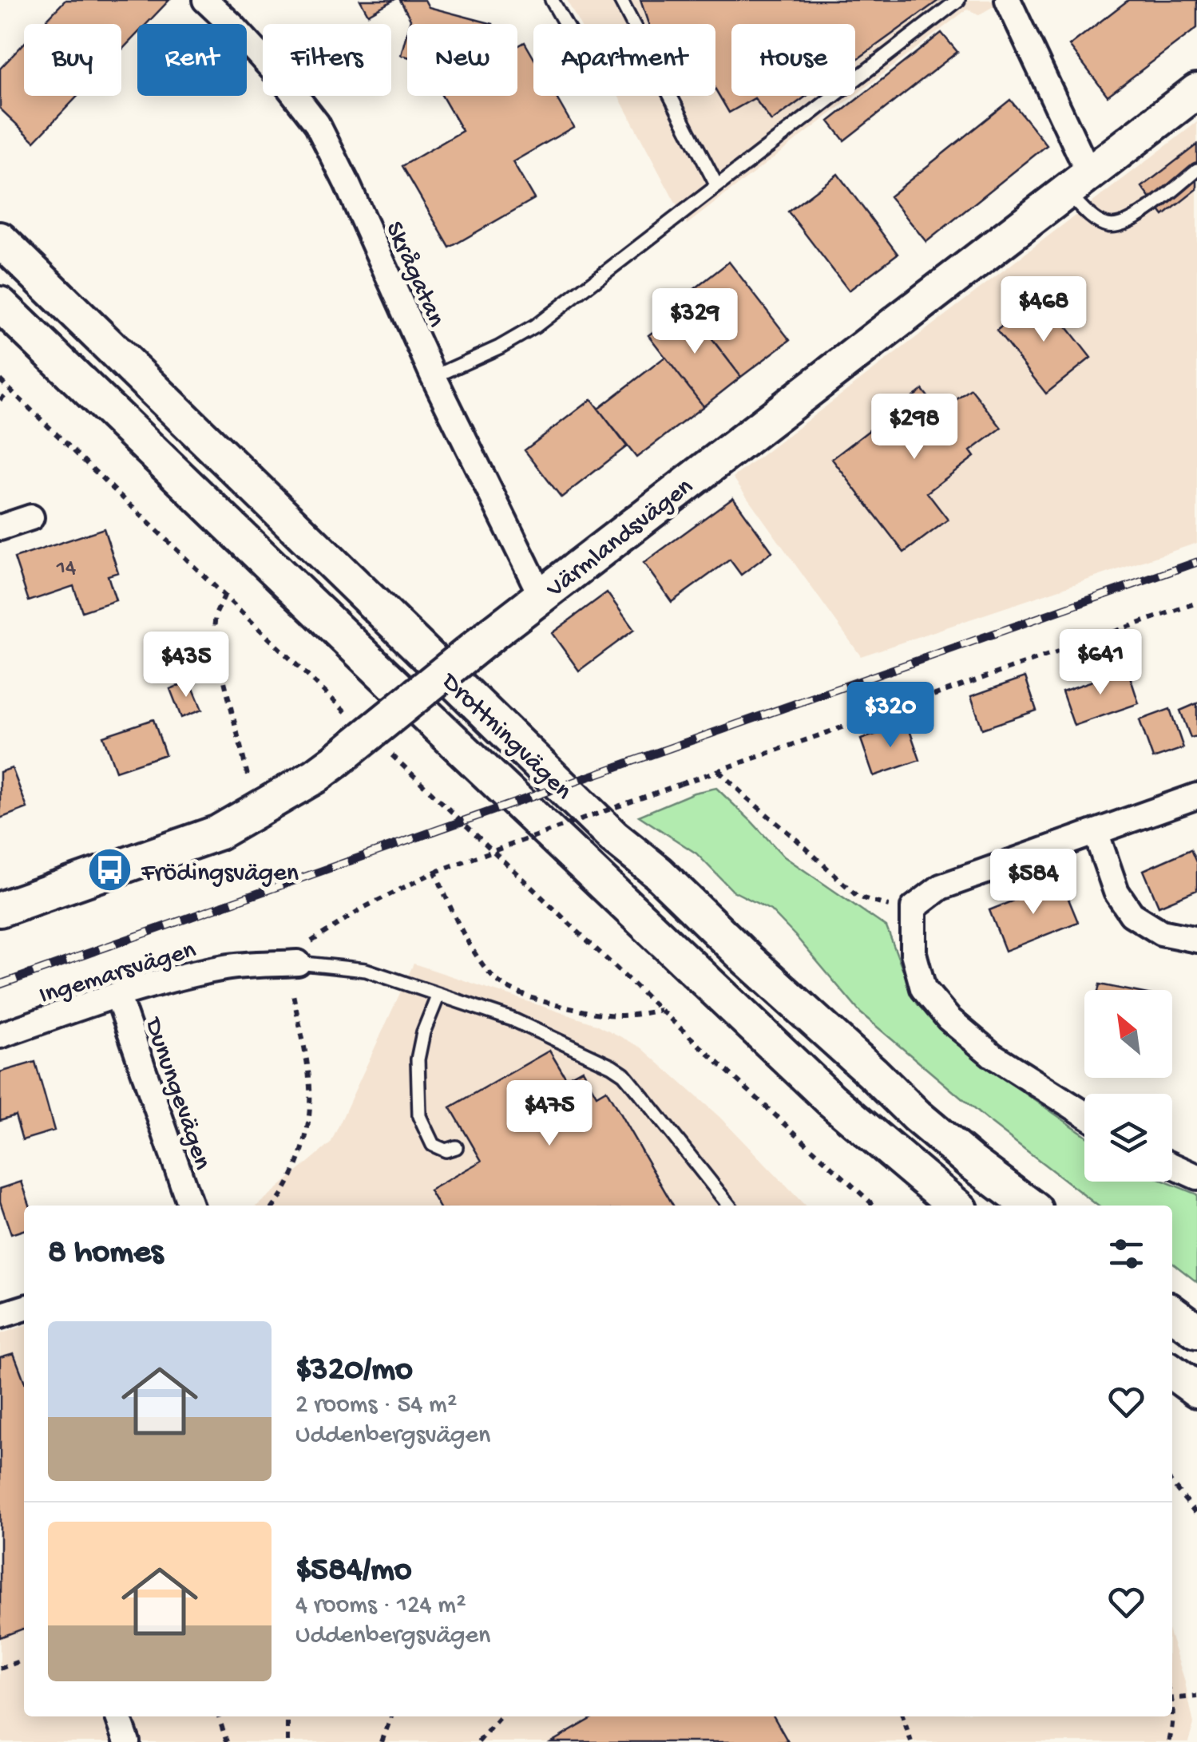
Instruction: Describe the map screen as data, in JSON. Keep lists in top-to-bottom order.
{
  "streets": {
    "main road": ["Värmlandsvägen", "Drottningvägen"],
    "street": ["Skrågatan", "Ingemarsvägen", "Dunungevägen"]
  },
  "crossings": [
    ["Skrågatan", "Värmlandsvägen"],
    ["Ingemarsvägen", "Dunungevägen"]
  ],
  "places": {
    "bus stop": ["Frödingsvägen"]
  },
  "house_numbers": ["14"],
  "north": "top left",
  "page": {
    "chip": [
      "Buy",
      "Rent",
      "Filters",
      "New",
      "Apartment",
      "House"
    ],
    "price": [
      "$468",
      "$329",
      "$298",
      "$641",
      "$435",
      "$320",
      "$584",
      "$475"
    ],
    "heading": "8 homes",
    "list": [
      {
        "name": "$320/mo",
        "note": "2 rooms · 54 m² · Uddenbergsvägen"
      },
      {
        "name": "$584/mo",
        "note": "4 rooms · 124 m² · Uddenbergsvägen"
      }
    ]
  }
}
